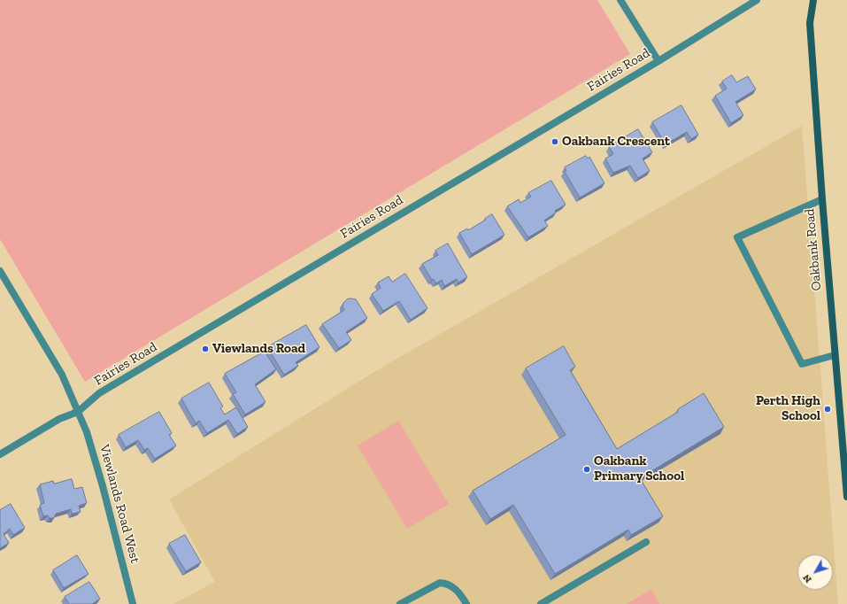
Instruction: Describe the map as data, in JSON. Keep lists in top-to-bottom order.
{
  "streets": {
    "street": ["Fairies Road", "Oakbank Road", "Viewlands Road West"]
  },
  "crossings": [
    ["Fairies Road", "Viewlands Road West"]
  ],
  "places": [
    "Oakbank Crescent",
    "Viewlands Road",
    "Perth High School",
    "Oakbank Primary School"
  ],
  "north": "bottom left"
}
